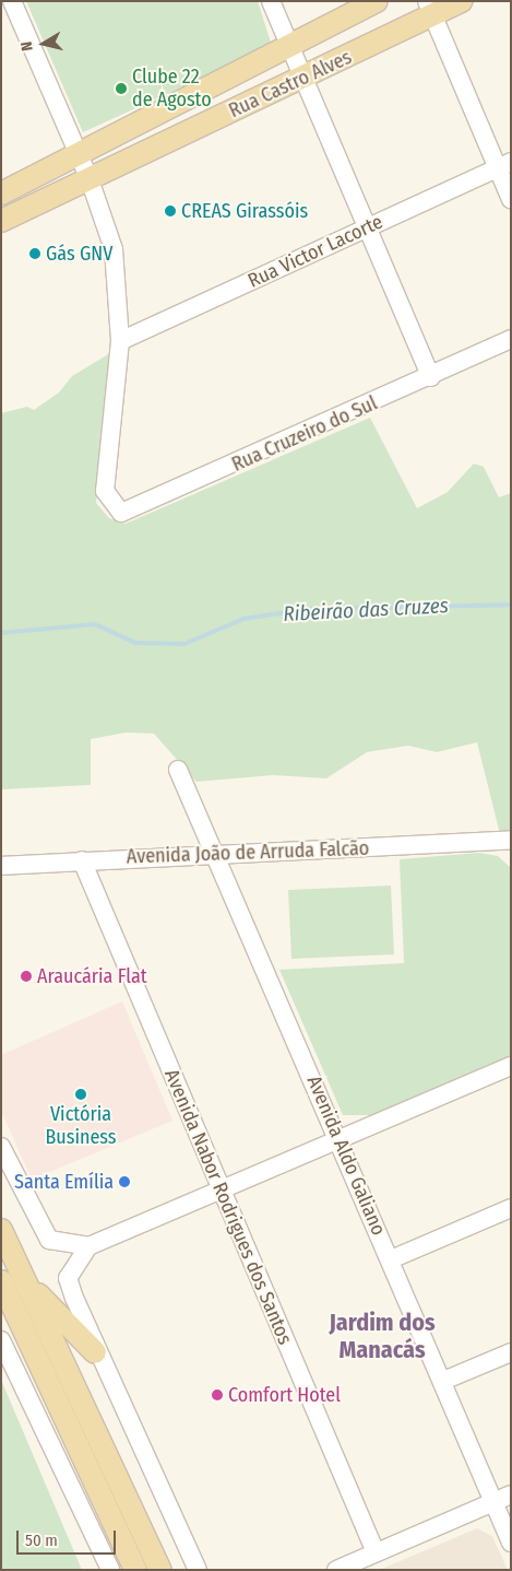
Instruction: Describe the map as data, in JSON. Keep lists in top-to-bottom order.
{
  "streets": {
    "main road": ["Rua Castro Alves"],
    "street": [
      "Rua Victor Lacorte",
      "Rua Cruzeiro do Sul",
      "Avenida João de Arruda Falcão",
      "Avenida Aldo Galiano",
      "Avenida Nabor Rodrigues dos Santos"
    ]
  },
  "crossings": [
    ["Rua Victor Lacorte", "Rua Cruzeiro do Sul"],
    ["Avenida João de Arruda Falcão", "Avenida Aldo Galiano"],
    ["Avenida João de Arruda Falcão", "Avenida Nabor Rodrigues dos Santos"]
  ],
  "districts": ["Jardim dos Manacás"],
  "water": ["Ribeirão das Cruzes"],
  "places": [
    "Clube 22 de Agosto",
    "CREAS Girassóis",
    "Gás GNV",
    "Araucária Flat",
    "Victória Business",
    "Santa Emília",
    "Comfort Hotel"
  ],
  "scale_bar": "50 m",
  "north": "left"
}
